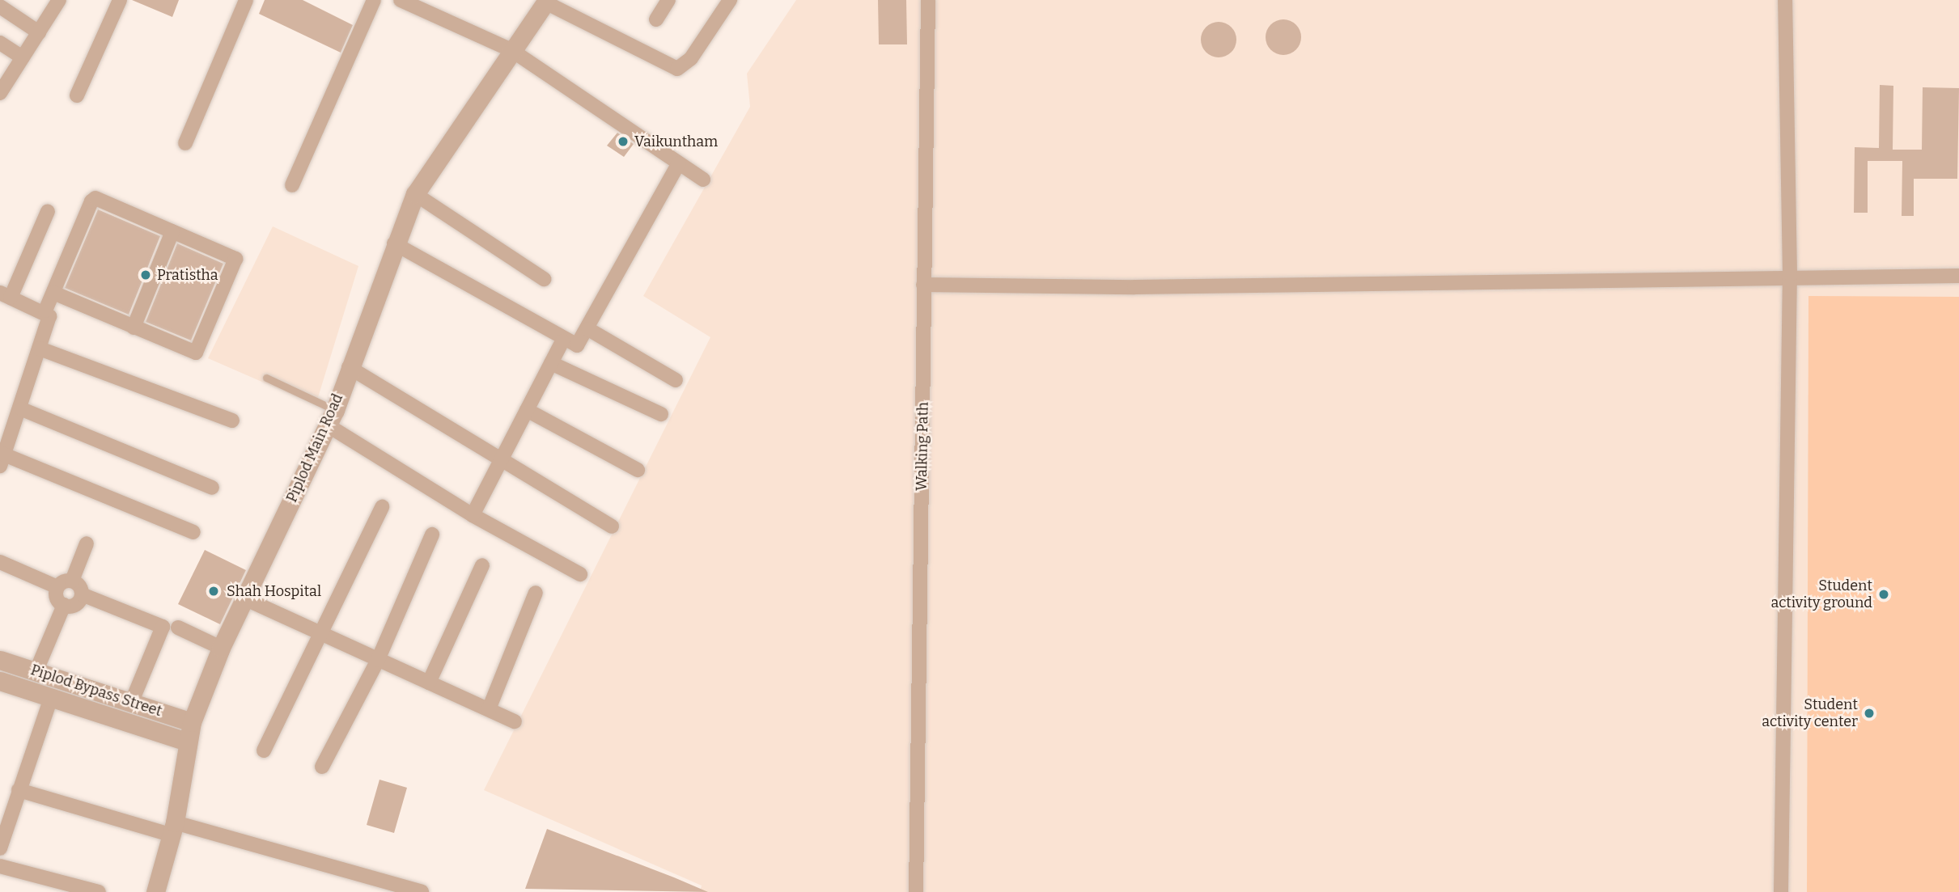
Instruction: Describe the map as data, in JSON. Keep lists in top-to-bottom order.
{
  "streets": {
    "street": ["Walking Path", "Piplod Main Road", "Piplod Bypass Street"]
  },
  "crossings": [
    ["Piplod Main Road", "Piplod Bypass Street"]
  ],
  "places": [
    "Vaikuntham",
    "Pratistha",
    "Shah Hospital",
    "Student activity ground",
    "Student activity center"
  ]
}
